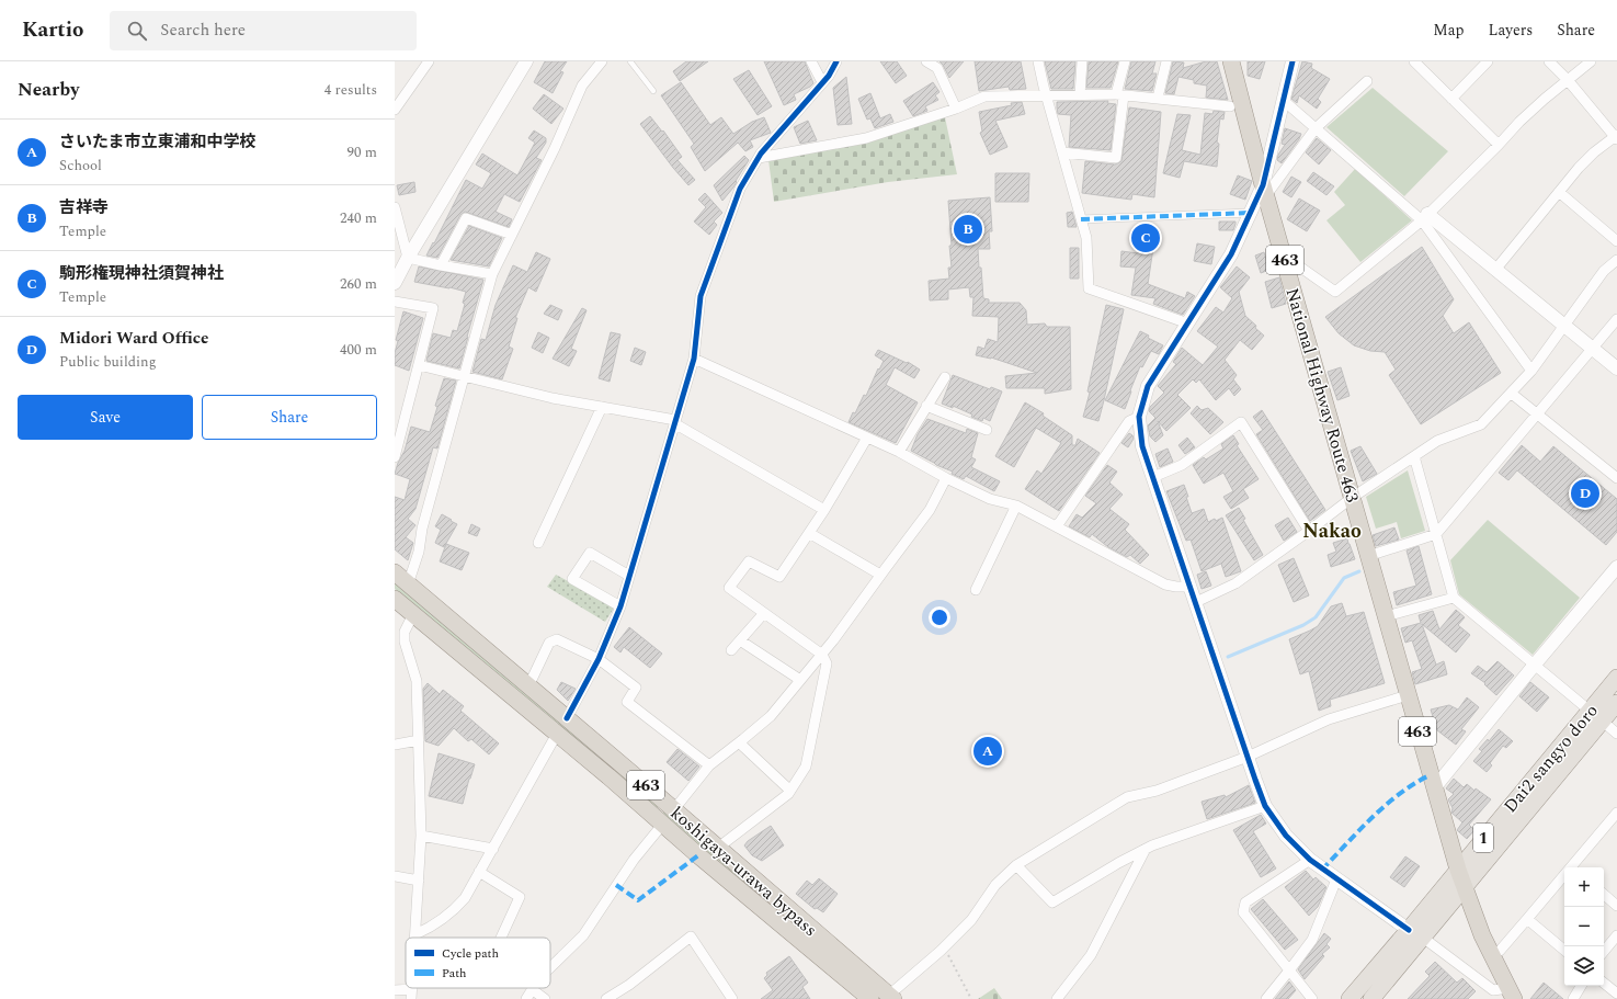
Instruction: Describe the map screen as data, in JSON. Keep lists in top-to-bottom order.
{
  "streets": {
    "highway": ["463", "National Highway Route 463", "koshigaya-urawa bypass"],
    "main road": ["Dai2 sangyo doro", "1"]
  },
  "crossings": [
    ["National Highway Route 463", "Dai2 sangyo doro"]
  ],
  "districts": ["Nakao"],
  "legend": ["Cycle path", "Path"],
  "page": {
    "header": "Kartio",
    "search": "Search here",
    "nav": ["Map", "Layers", "Share"],
    "heading": ["Nearby", "4 results"],
    "list": [
      {
        "mark": "A",
        "name": "さいたま市立東浦和中学校",
        "note": "School",
        "value": "90 m"
      },
      {
        "mark": "B",
        "name": "吉祥寺",
        "note": "Temple",
        "value": "240 m"
      },
      {
        "mark": "C",
        "name": "駒形権現神社須賀神社",
        "note": "Temple",
        "value": "260 m"
      },
      {
        "mark": "D",
        "name": "Midori Ward Office",
        "note": "Public building",
        "value": "400 m"
      }
    ],
    "pins": [
      "B",
      "C",
      "D",
      "A"
    ],
    "buttons": ["Save", "Share"],
    "map_buttons": ["+", "−"]
  }
}
